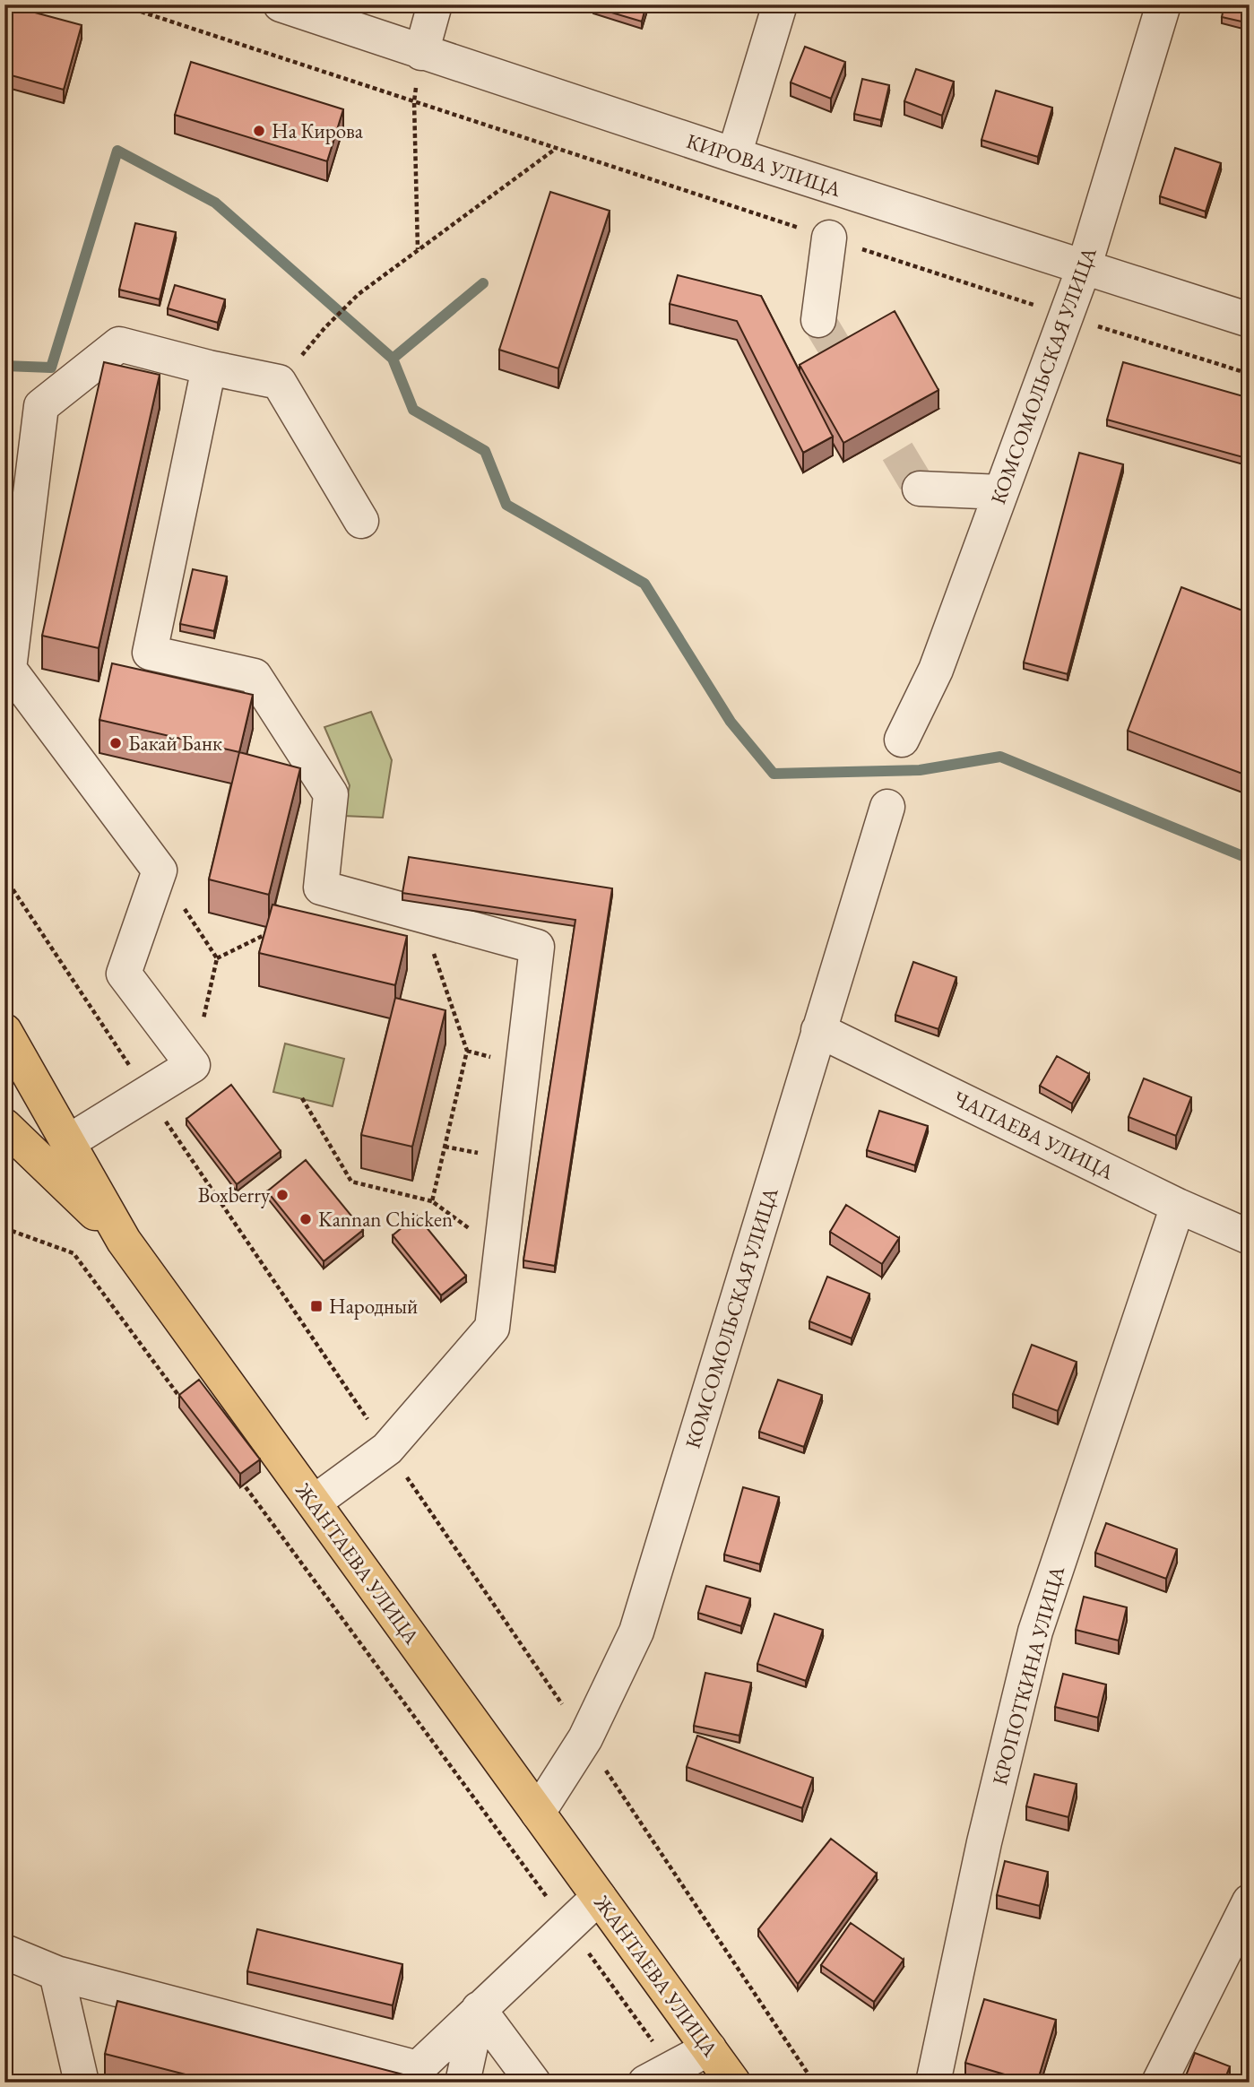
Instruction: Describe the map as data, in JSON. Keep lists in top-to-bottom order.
{
  "streets": {
    "main road": ["ЖАНТАЕВА УЛИЦА"],
    "street": [
      "КИРОВА УЛИЦА",
      "КОМСОМОЛЬСКАЯ УЛИЦА",
      "ЧАПАЕВА УЛИЦА",
      "КРОПОТКИНА УЛИЦА"
    ]
  },
  "crossings": [
    ["КИРОВА УЛИЦА", "КОМСОМОЛЬСКАЯ УЛИЦА"],
    ["КОМСОМОЛЬСКАЯ УЛИЦА", "ЧАПАЕВА УЛИЦА"],
    ["КОМСОМОЛЬСКАЯ УЛИЦА", "ЖАНТАЕВА УЛИЦА"],
    ["ЧАПАЕВА УЛИЦА", "КРОПОТКИНА УЛИЦА"]
  ],
  "places": {
    "other": [
      "На Кирова",
      "Бакай Банк",
      "Boxberry",
      "Kannan Chicken"
    ],
    "transit": ["Народный"]
  }
}
